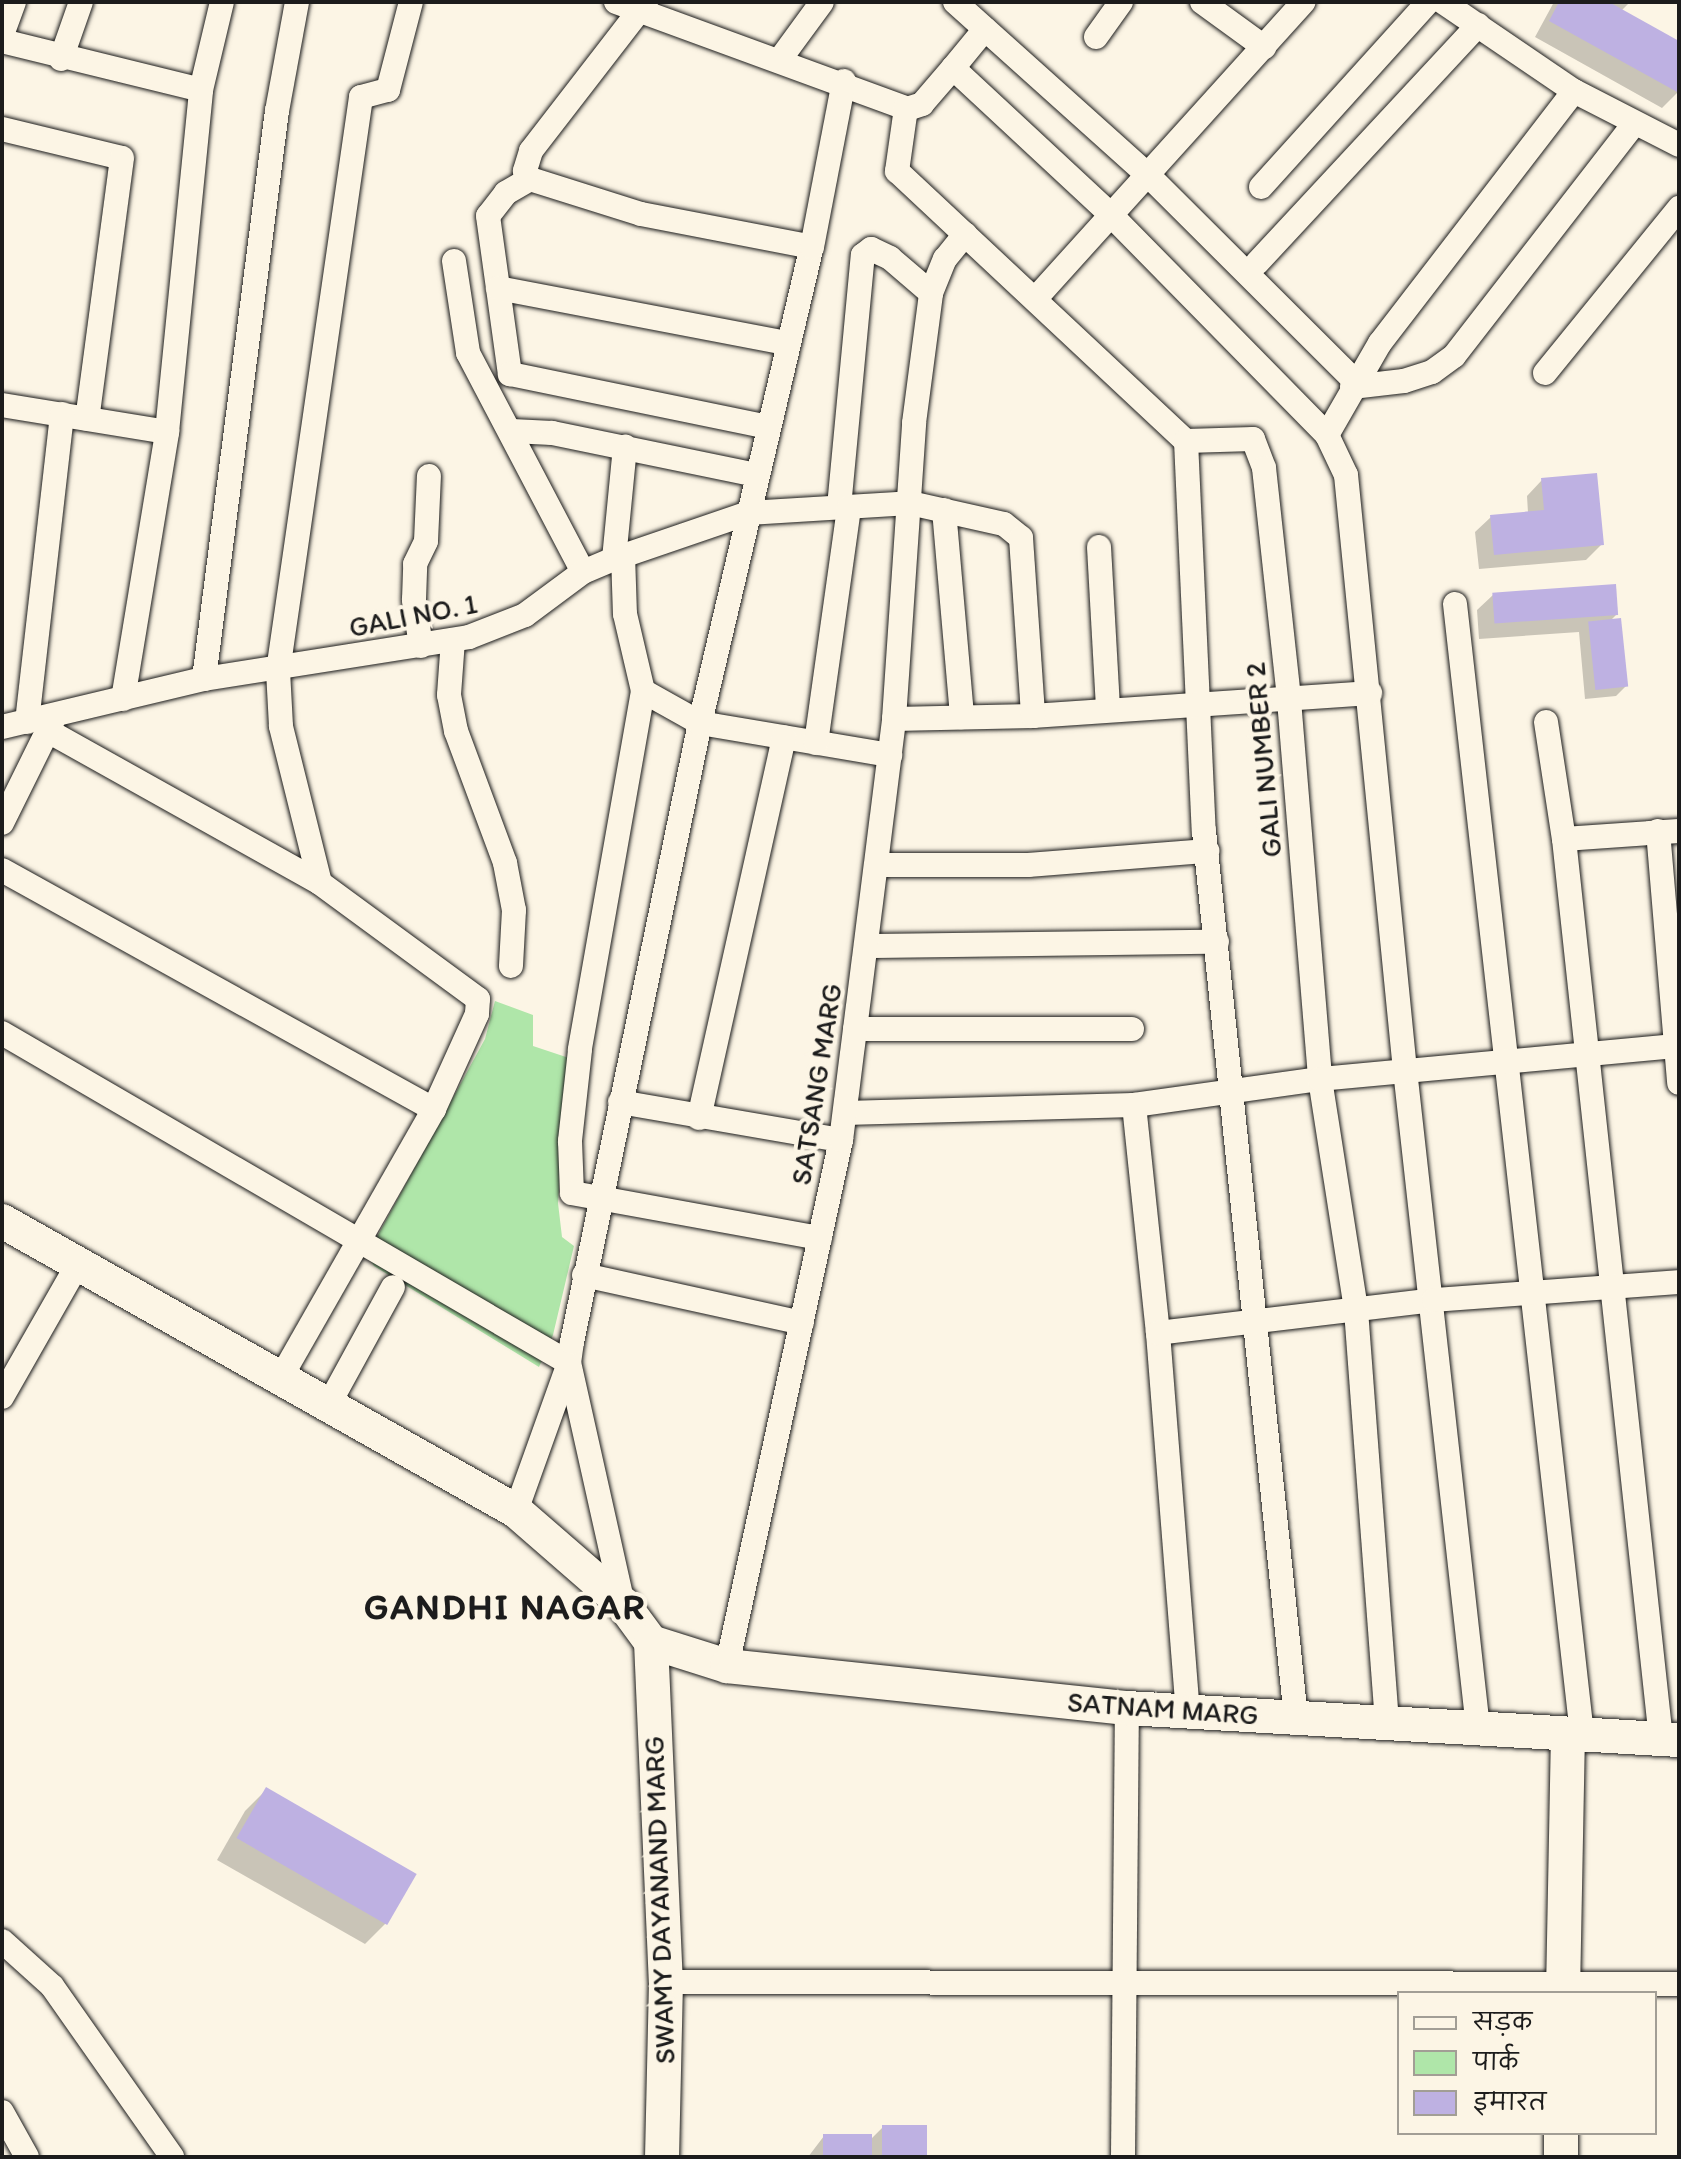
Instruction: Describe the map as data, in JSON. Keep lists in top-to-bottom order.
{
  "streets": {
    "street": [
      "GALI NO. 1",
      "GALI NUMBER 2",
      "SATSANG MARG",
      "SATNAM MARG",
      "SWAMY DAYANAND MARG"
    ]
  },
  "crossings": [
    ["GALI NO. 1", "SATSANG MARG"],
    ["GALI NUMBER 2", "SATNAM MARG"],
    ["SATSANG MARG", "SATNAM MARG"],
    ["SATNAM MARG", "SWAMY DAYANAND MARG"]
  ],
  "districts": ["GANDHI NAGAR"],
  "legend": ["सड़क", "पार्क", "इमारत"]
}
